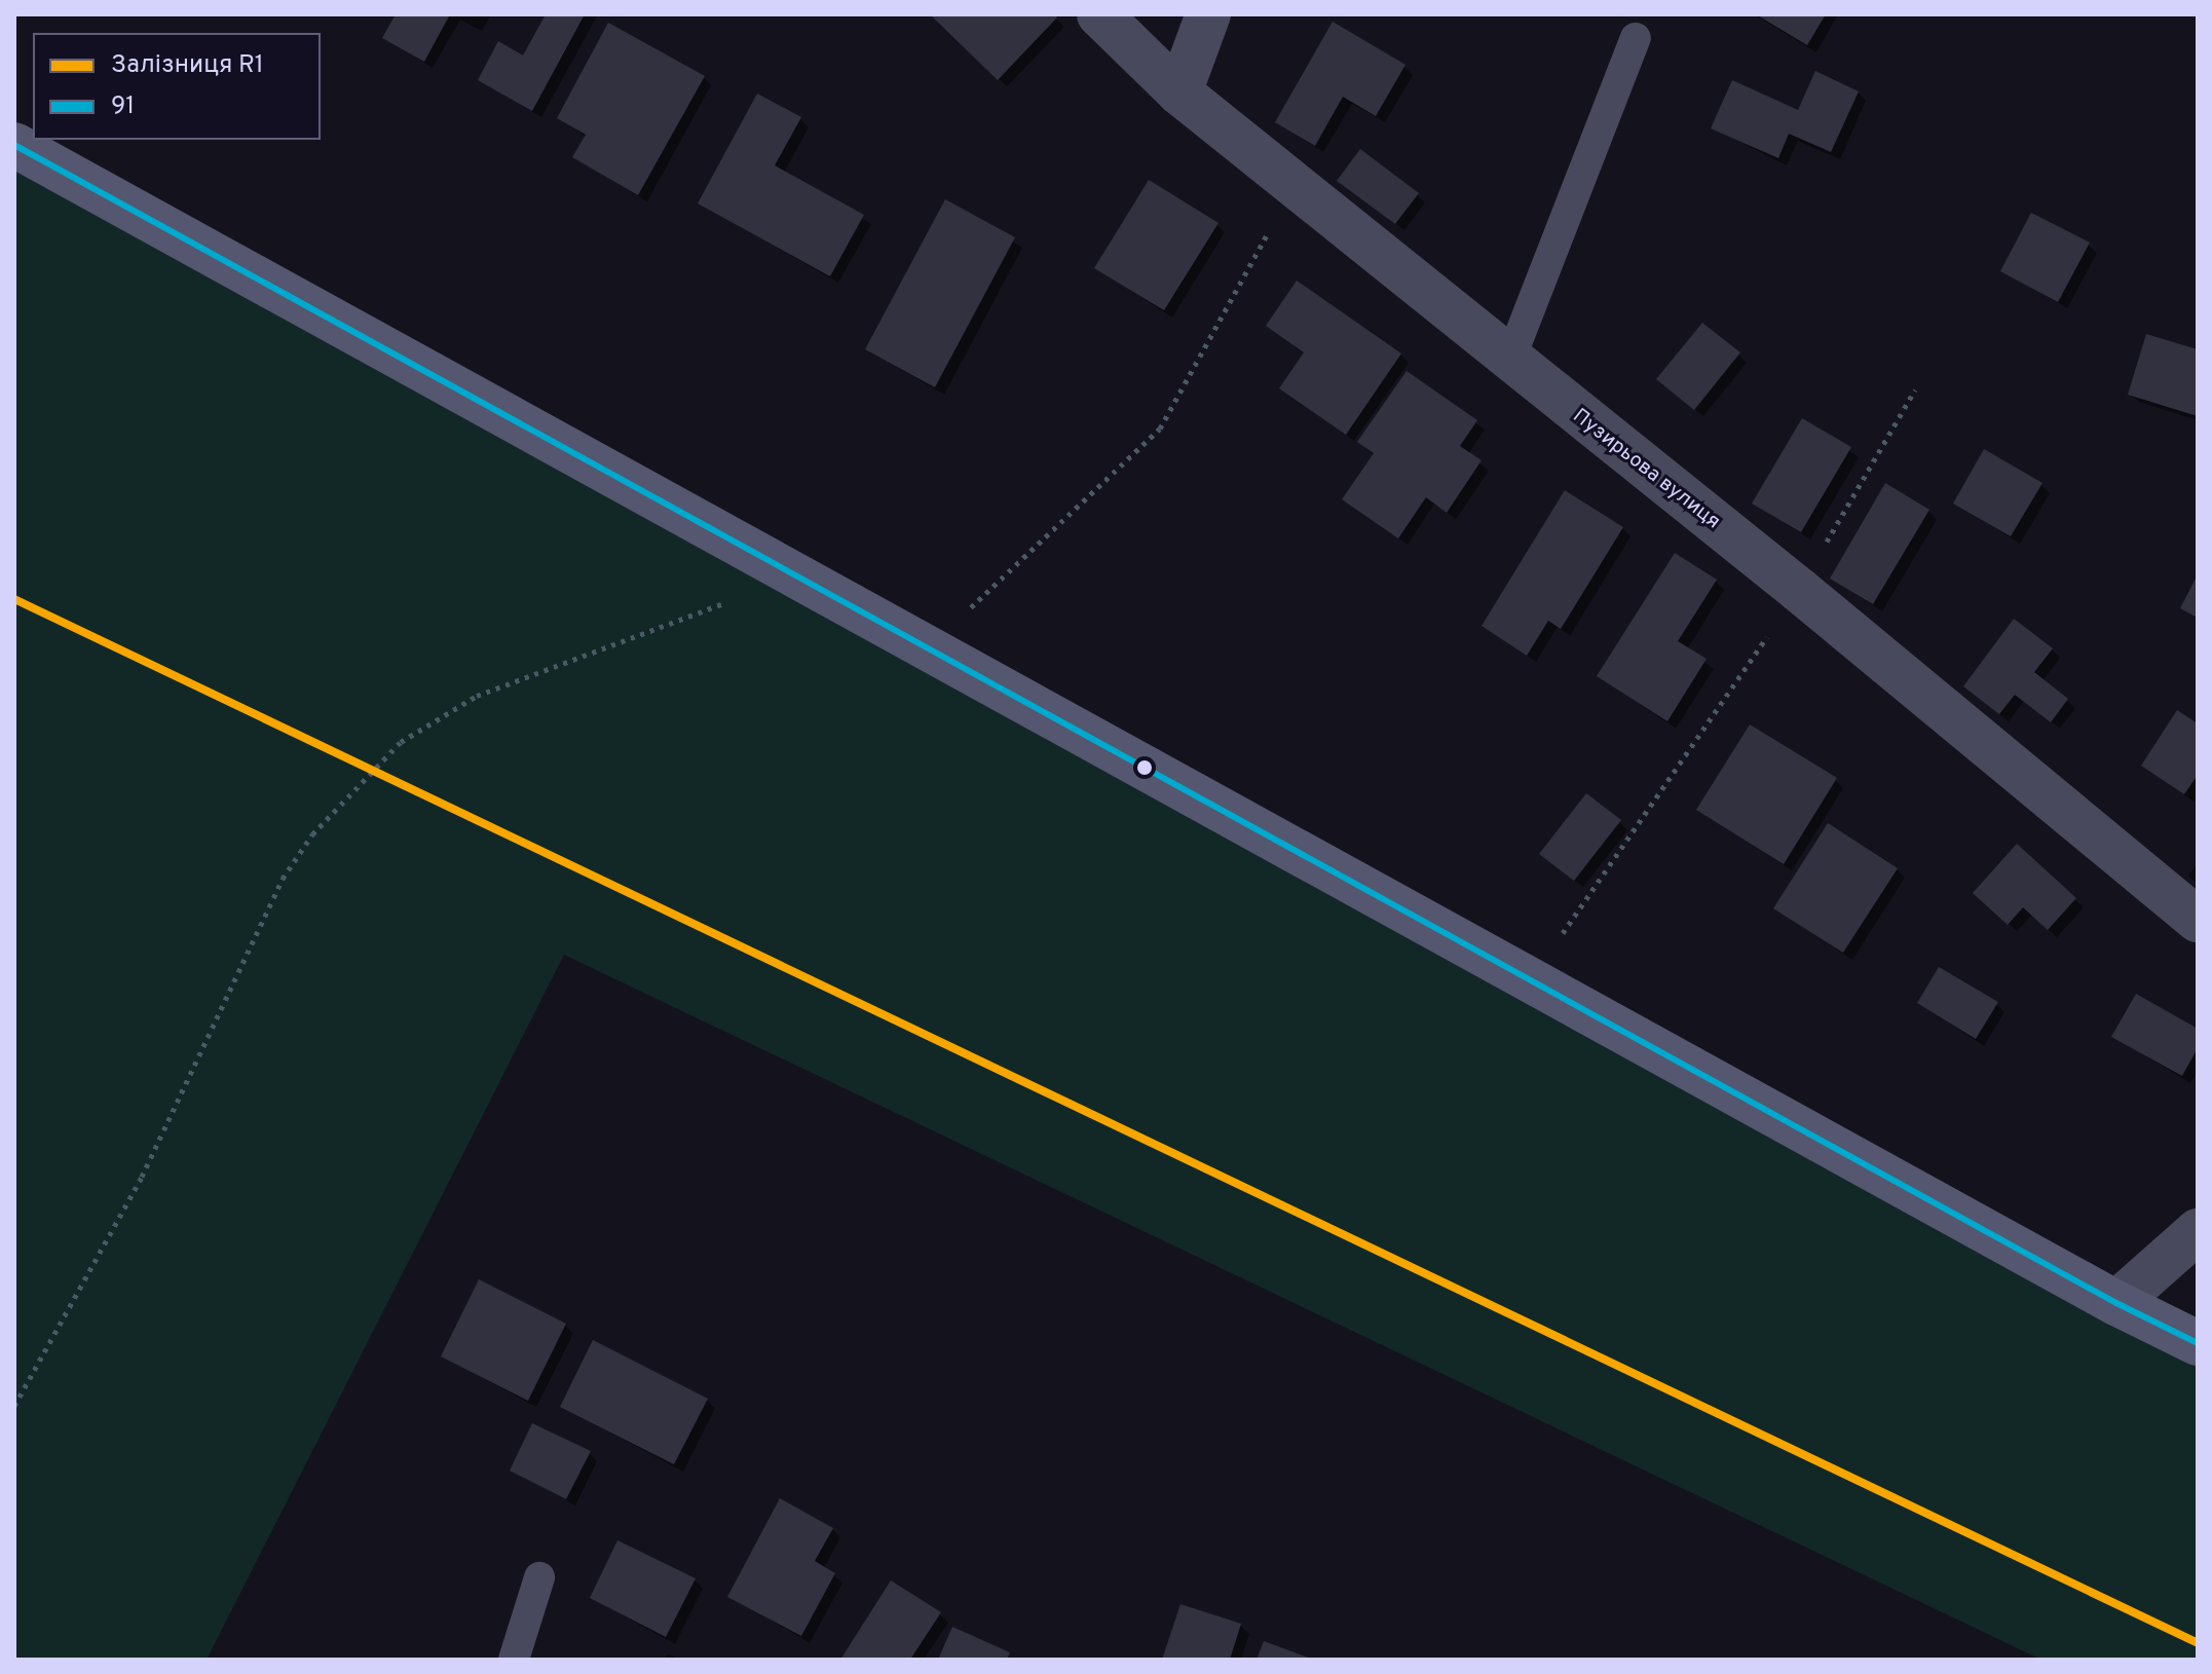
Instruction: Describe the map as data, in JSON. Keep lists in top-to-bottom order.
{
  "streets": {
    "street": ["Пузирьова вулиця"]
  },
  "lines": ["transit line 91", "rail line R1"],
  "legend": ["Залізниця R1", "91"]
}
